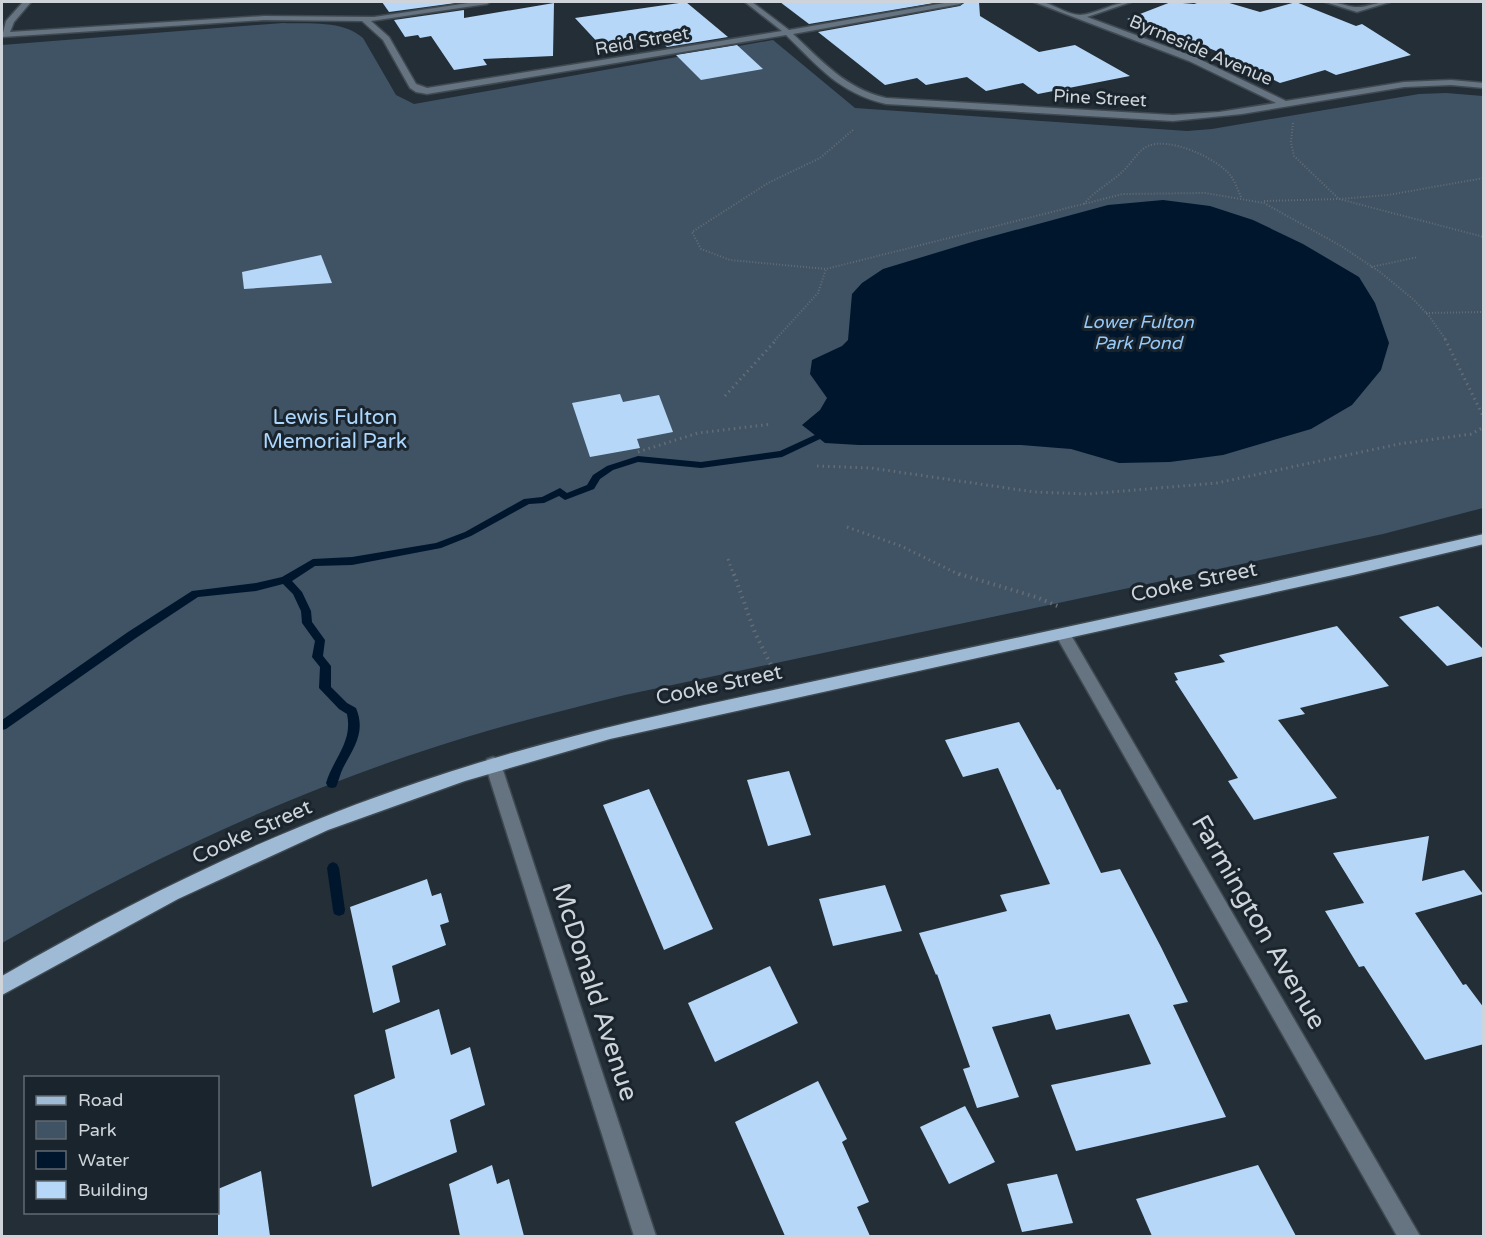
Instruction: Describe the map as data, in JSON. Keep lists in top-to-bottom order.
{
  "streets": {
    "main road": ["Cooke Street"],
    "street": [
      "Reid Street",
      "Byrneside Avenue",
      "Pine Street",
      "Farmington Avenue",
      "McDonald Avenue"
    ]
  },
  "crossings": [
    ["Reid Street", "Pine Street"],
    ["Byrneside Avenue", "Pine Street"],
    ["Cooke Street", "Farmington Avenue"],
    ["Cooke Street", "McDonald Avenue"]
  ],
  "water": ["Lower Fulton Park Pond"],
  "parks": ["Lewis Fulton Memorial Park"],
  "legend": [
    "Road",
    "Park",
    "Water",
    "Building"
  ]
}
